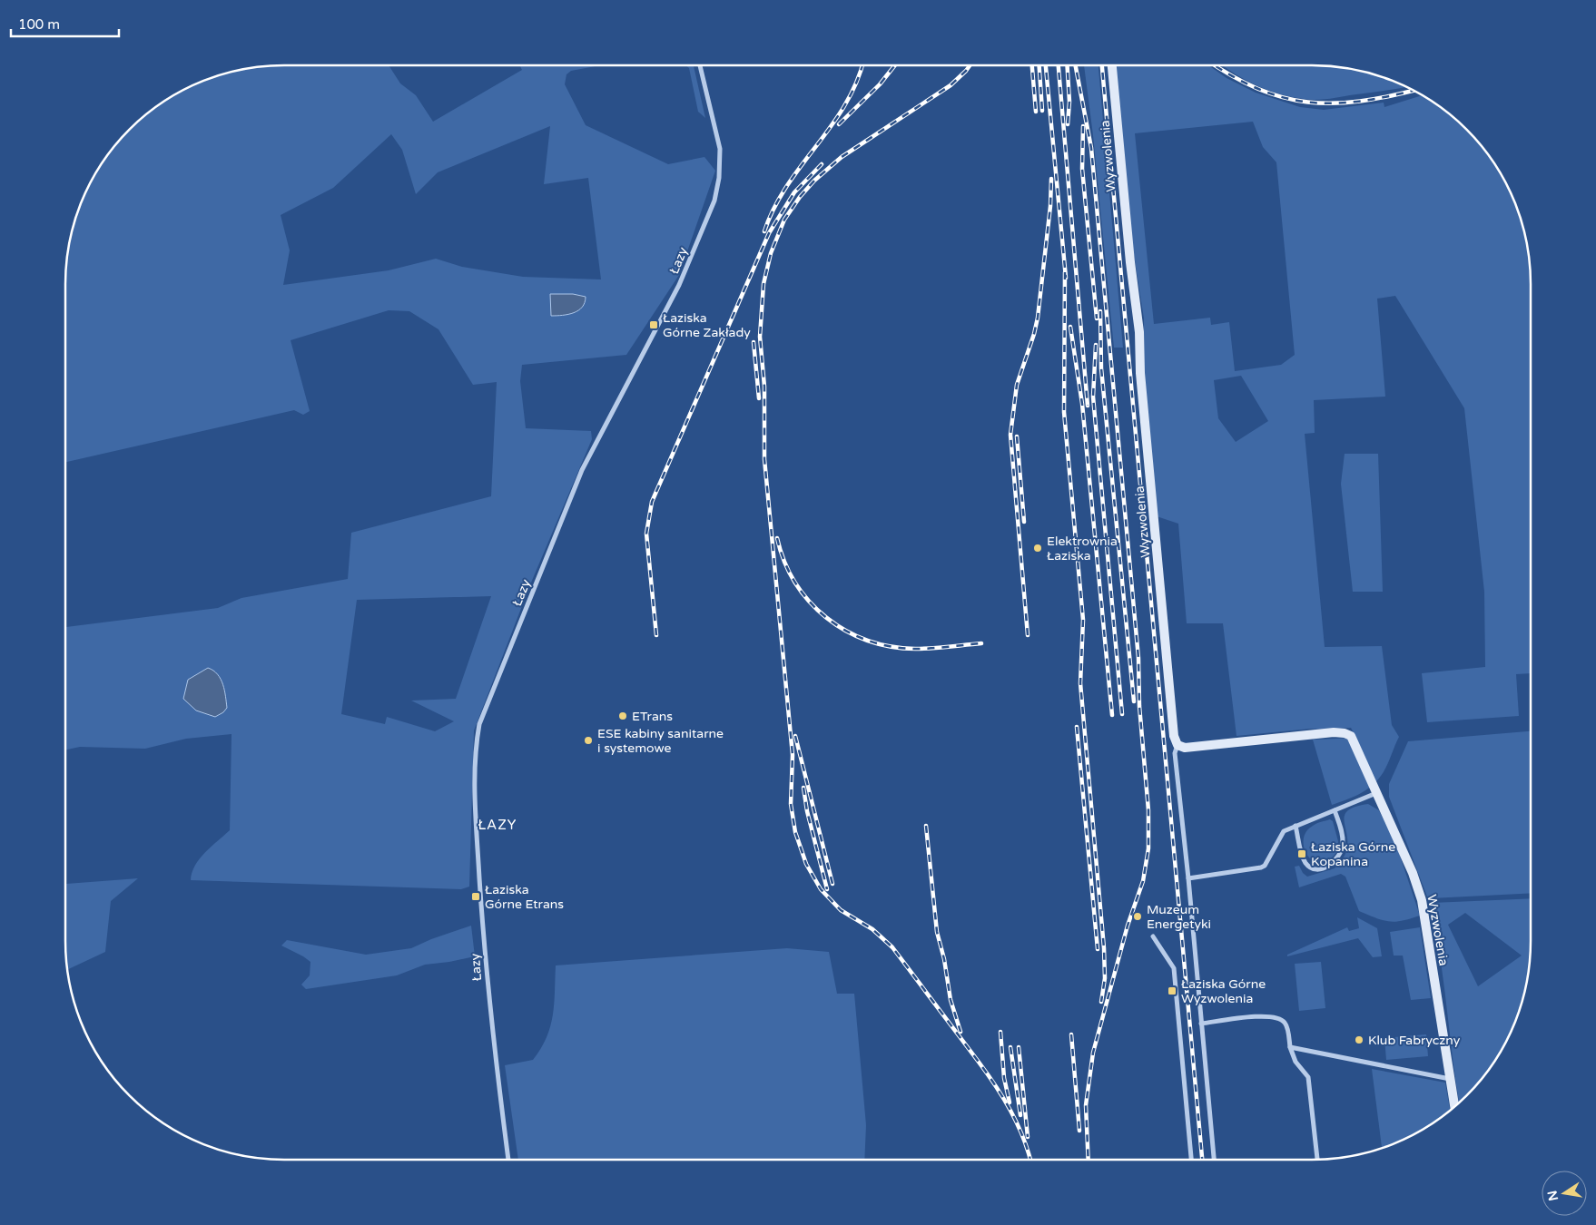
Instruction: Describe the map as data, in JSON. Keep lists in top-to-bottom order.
{
  "streets": {
    "street": ["Wyzwolenia", "Łazy"]
  },
  "districts": ["ŁAZY"],
  "places": {
    "transit": [
      "Łaziska Górne Zakłady",
      "Łaziska Górne Kopanina",
      "Łaziska Górne Etrans",
      "Łaziska Górne Wyzwolenia"
    ],
    "other": [
      "Elektrownia Łaziska",
      "ETrans",
      "ESE kabiny sanitarne i systemowe",
      "Muzeum Energetyki",
      "Klub Fabryczny"
    ]
  },
  "scale_bar": "100 m",
  "north": "left"
}
